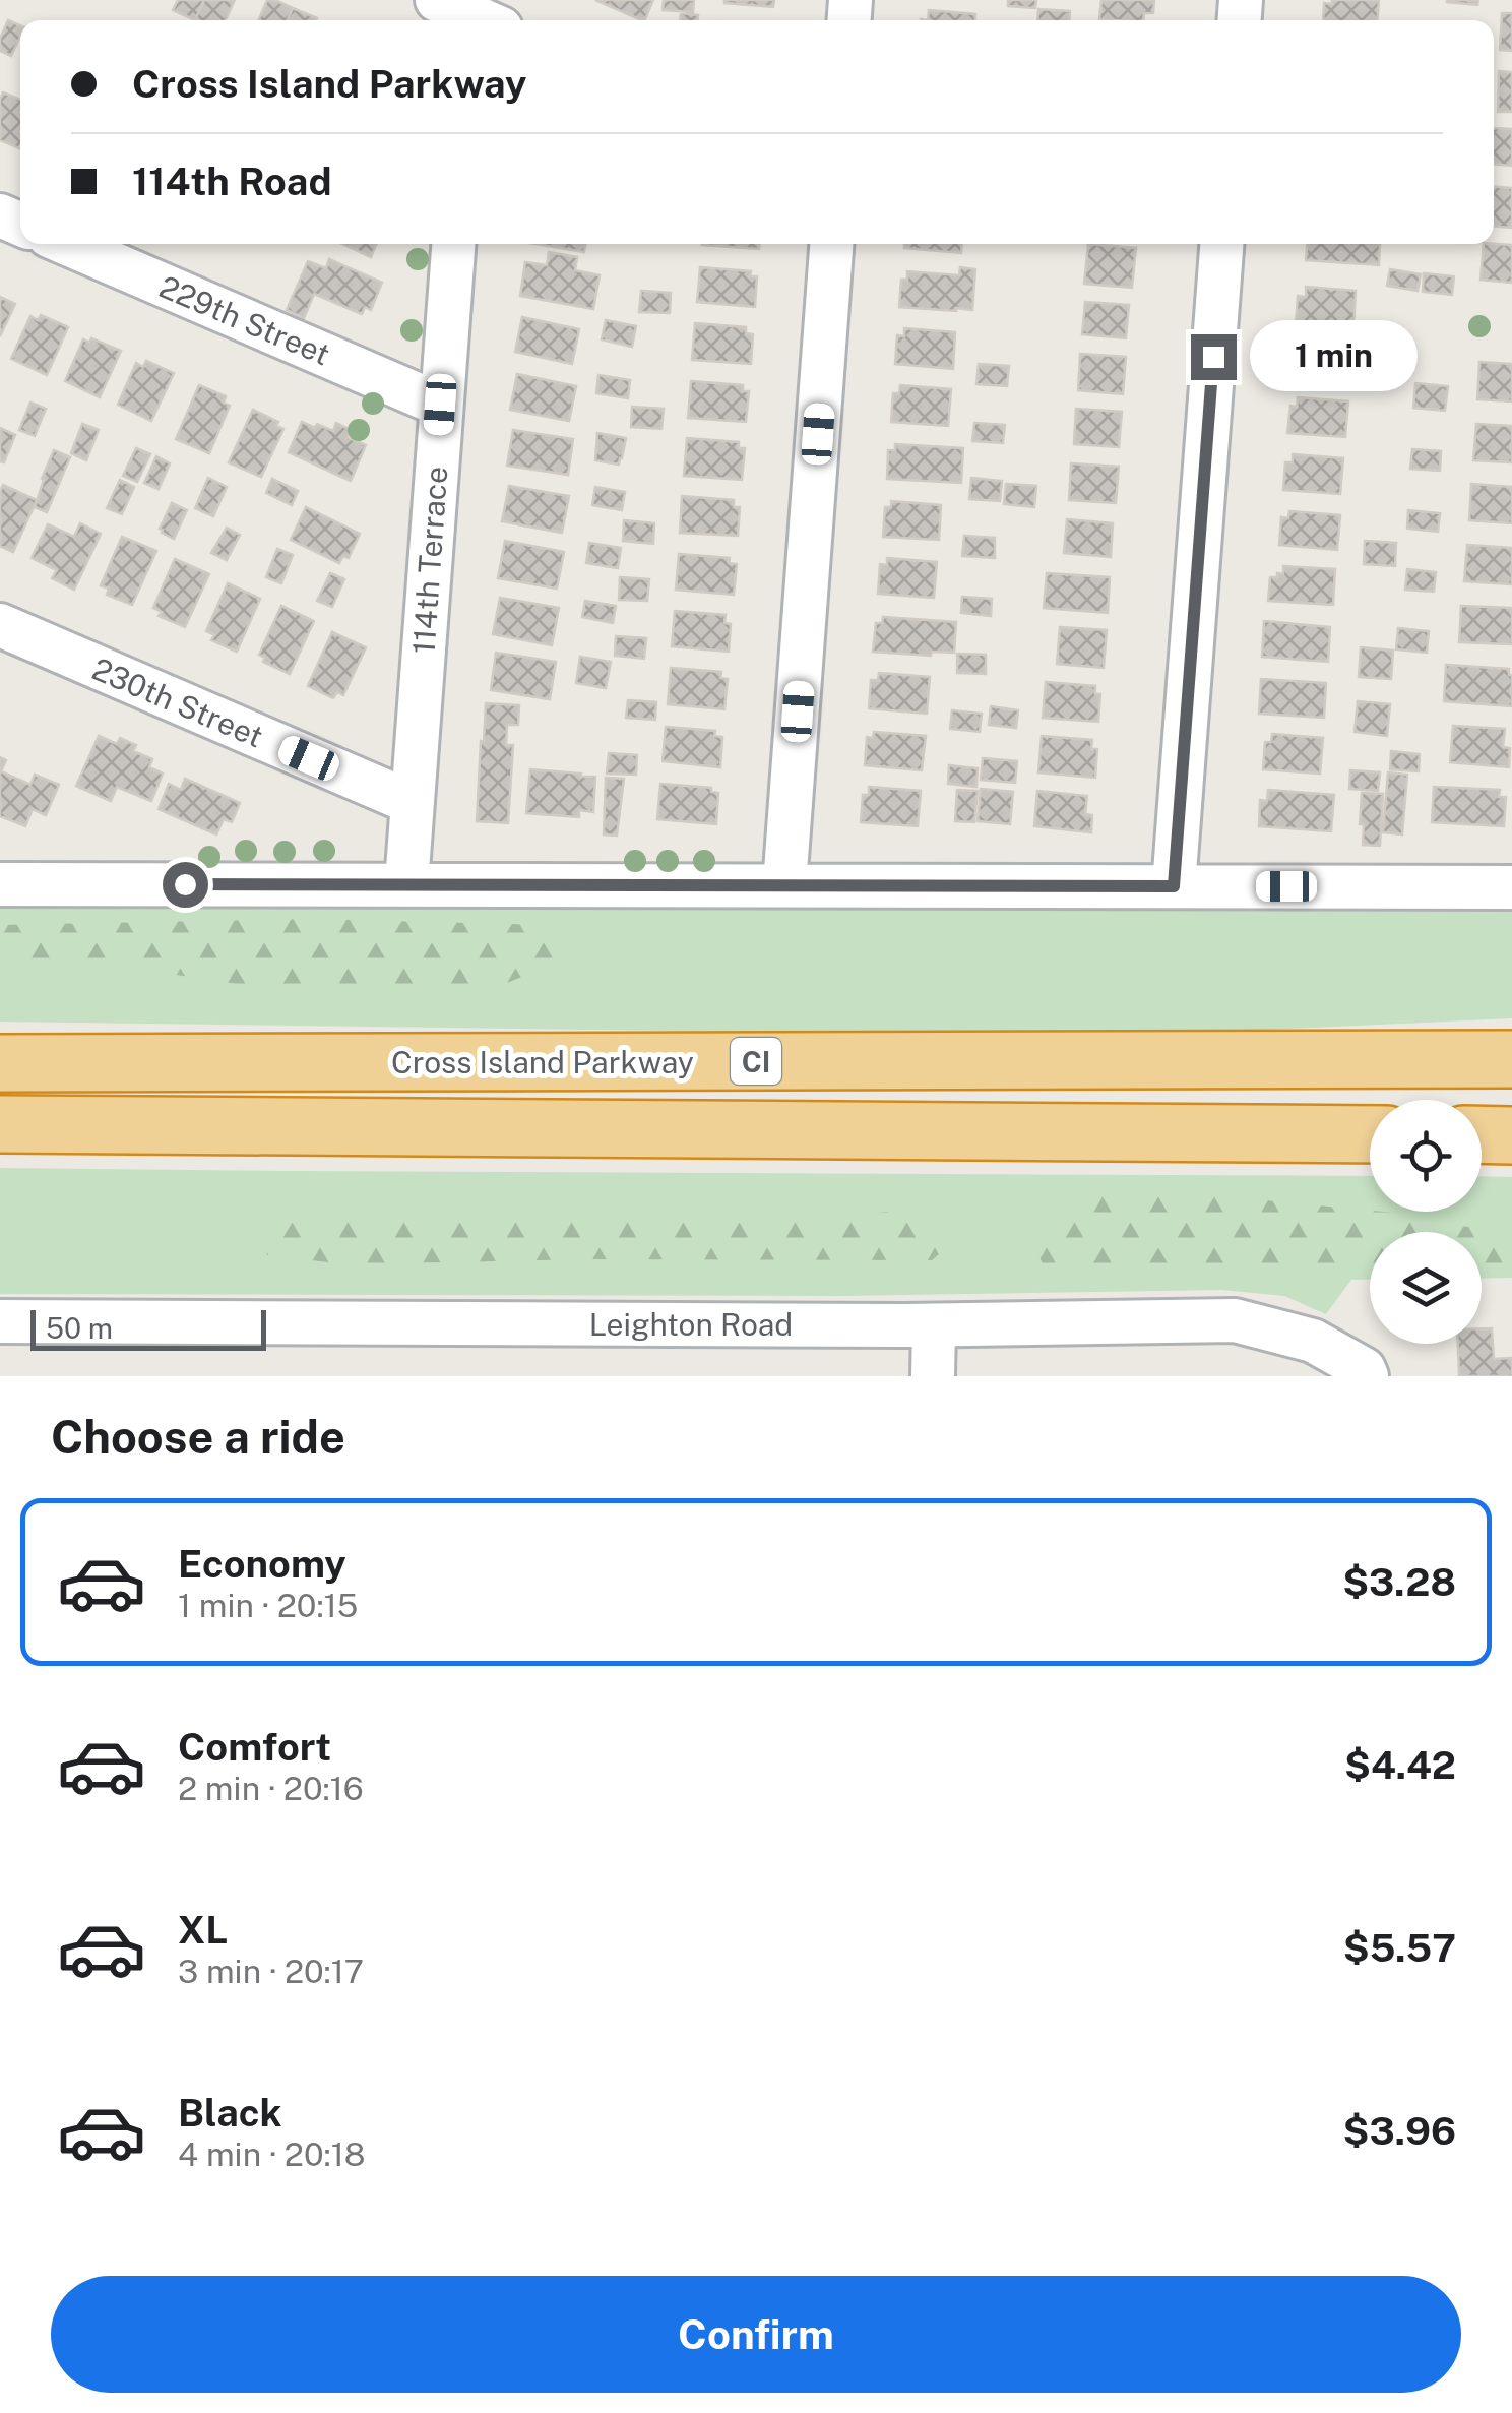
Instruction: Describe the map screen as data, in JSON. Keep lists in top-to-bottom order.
{
  "streets": {
    "highway": ["CI", "Cross Island Parkway"],
    "street": [
      "229th Street",
      "114th Terrace",
      "230th Street",
      "Leighton Road"
    ]
  },
  "crossings": [
    ["229th Street", "114th Terrace"],
    ["114th Terrace", "230th Street"]
  ],
  "scale_bar": "50 m",
  "page": {
    "banner": ["Cross Island Parkway", "114th Road"],
    "bubble": "1 min",
    "scale": "50 m",
    "heading": "Choose a ride",
    "list": [
      {
        "name": "Economy",
        "note": "1 min · 20:15",
        "value": "$3.28"
      },
      {
        "name": "Comfort",
        "note": "2 min · 20:16",
        "value": "$4.42"
      },
      {
        "name": "XL",
        "note": "3 min · 20:17",
        "value": "$5.57"
      },
      {
        "name": "Black",
        "note": "4 min · 20:18",
        "value": "$3.96"
      }
    ],
    "buttons": "Confirm"
  }
}
